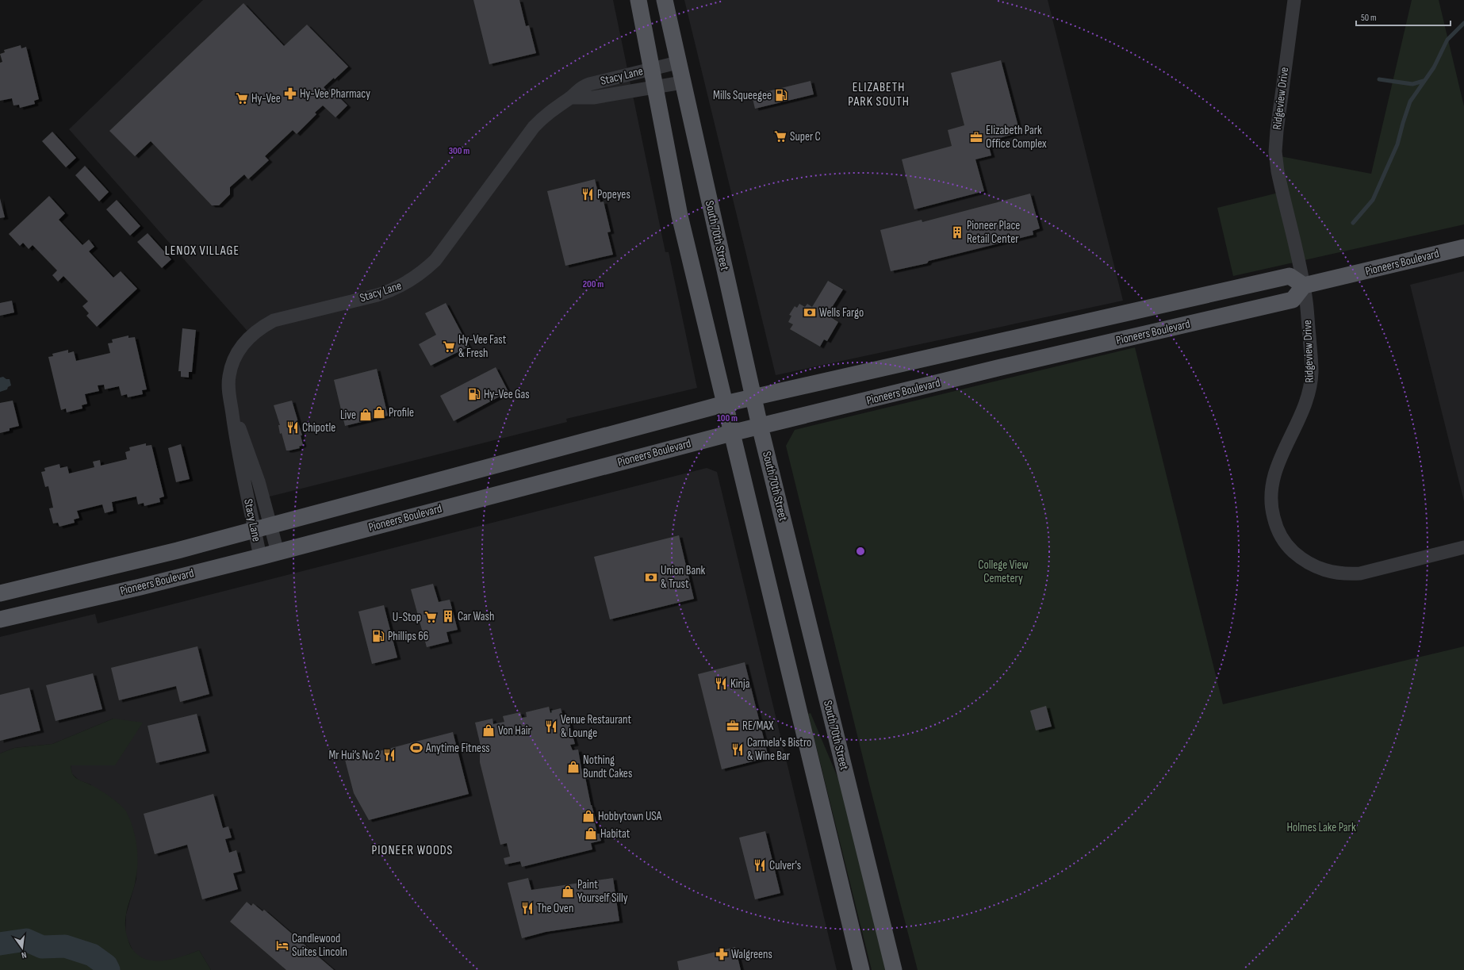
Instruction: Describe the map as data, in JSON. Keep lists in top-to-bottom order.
{
  "streets": {
    "main road": ["South 70th Street", "Pioneers Boulevard"],
    "street": ["Stacy Lane", "Ridgeview Drive"]
  },
  "crossings": [
    ["Stacy Lane", "South 70th Street"],
    ["Stacy Lane", "Pioneers Boulevard"],
    ["Ridgeview Drive", "Pioneers Boulevard"],
    ["South 70th Street", "Pioneers Boulevard"]
  ],
  "districts": ["ELIZABETH PARK SOUTH", "LENOX VILLAGE", "PIONEER WOODS"],
  "parks": ["College View Cemetery", "Holmes Lake Park"],
  "places": {
    "pharmacy": ["Hy-Vee Pharmacy", "Walgreens"],
    "fuel station": ["Mills Squeegee", "Hy-Vee Gas", "Phillips 66"],
    "supermarket": [
      "Hy-Vee",
      "Super C",
      "Hy-Vee Fast & Fresh",
      "U-Stop"
    ],
    "office": ["Elizabeth Park Office Complex", "RE/MAX"],
    "restaurant": [
      "Popeyes",
      "Chipotle",
      "Kinja",
      "Venue Restaurant & Lounge",
      "Carmela's Bistro & Wine Bar",
      "Mr Hui’s No 2",
      "Culver's",
      "The Oven"
    ],
    "building": ["Pioneer Place Retail Center", "Car Wash"],
    "bank": ["Wells Fargo", "Union Bank & Trust"],
    "shop": [
      "Profile",
      "Live",
      "Von Hair",
      "Nothing Bundt Cakes",
      "Hobbytown USA",
      "Habitat",
      "Paint Yourself Silly"
    ],
    "sports": ["Anytime Fitness"],
    "hotel": ["Candlewood Suites Lincoln"]
  },
  "scale_bar": "50 m",
  "north": "bottom",
  "rings": ["300 m", "200 m", "100 m"]
}
